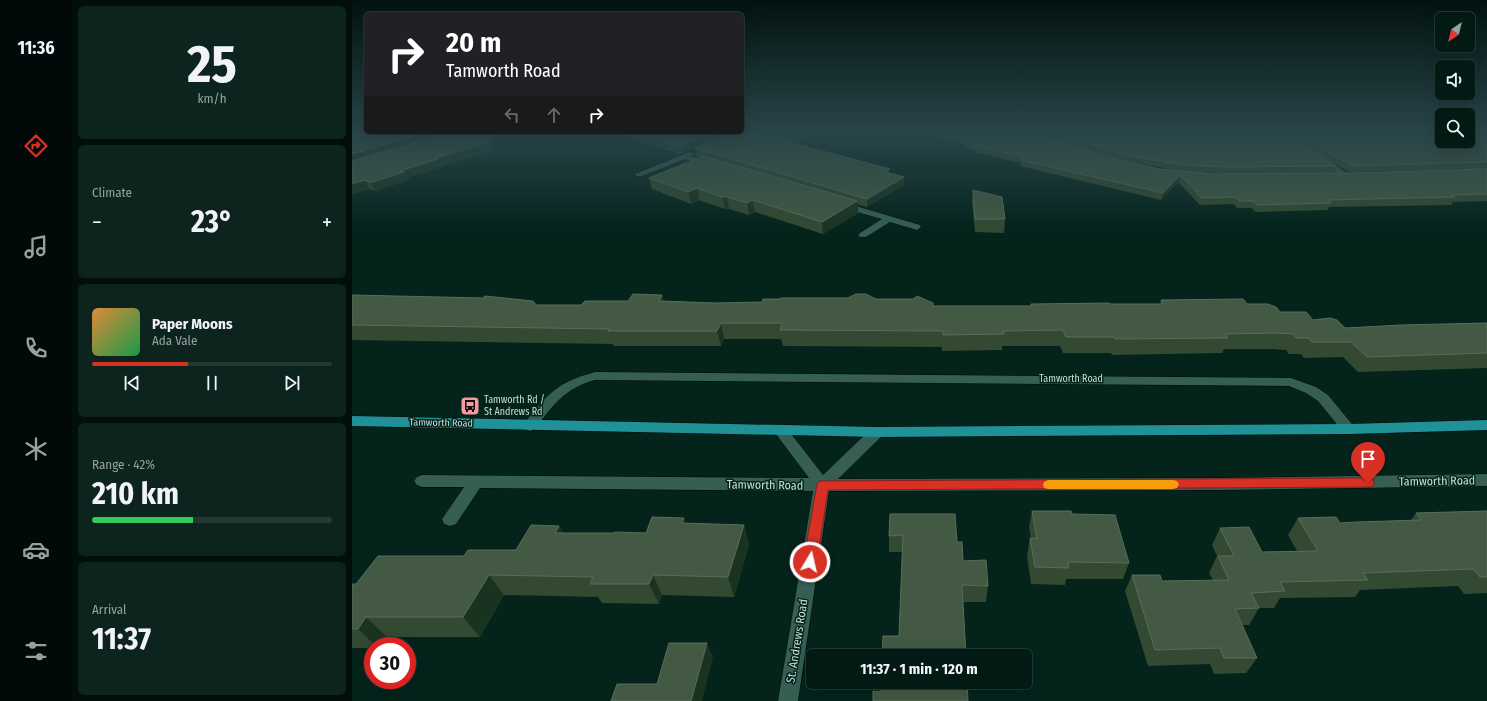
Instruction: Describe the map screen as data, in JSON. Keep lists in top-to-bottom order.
{
  "streets": {
    "main road": ["Tamworth Road"],
    "street": ["St. Andrews Road"]
  },
  "crossings": [
    ["Tamworth Road", "St. Andrews Road"]
  ],
  "places": {
    "bus stop": ["Tamworth Rd / St Andrews Rd"]
  },
  "north": "bottom left",
  "page": {
    "tabs": "11:36",
    "tile": [
      ["25", "km/h"],
      "Climate",
      ["Range · 42%", "210 km"],
      ["Arrival", "11:37"]
    ],
    "turn": ["20 m", "Tamworth Road"],
    "heat": ["−", "23°", "+"],
    "song": ["Paper Moons", "Ada Vale"],
    "limit": "30",
    "trip": "11:37 · 1 min · 120 m"
  }
}
